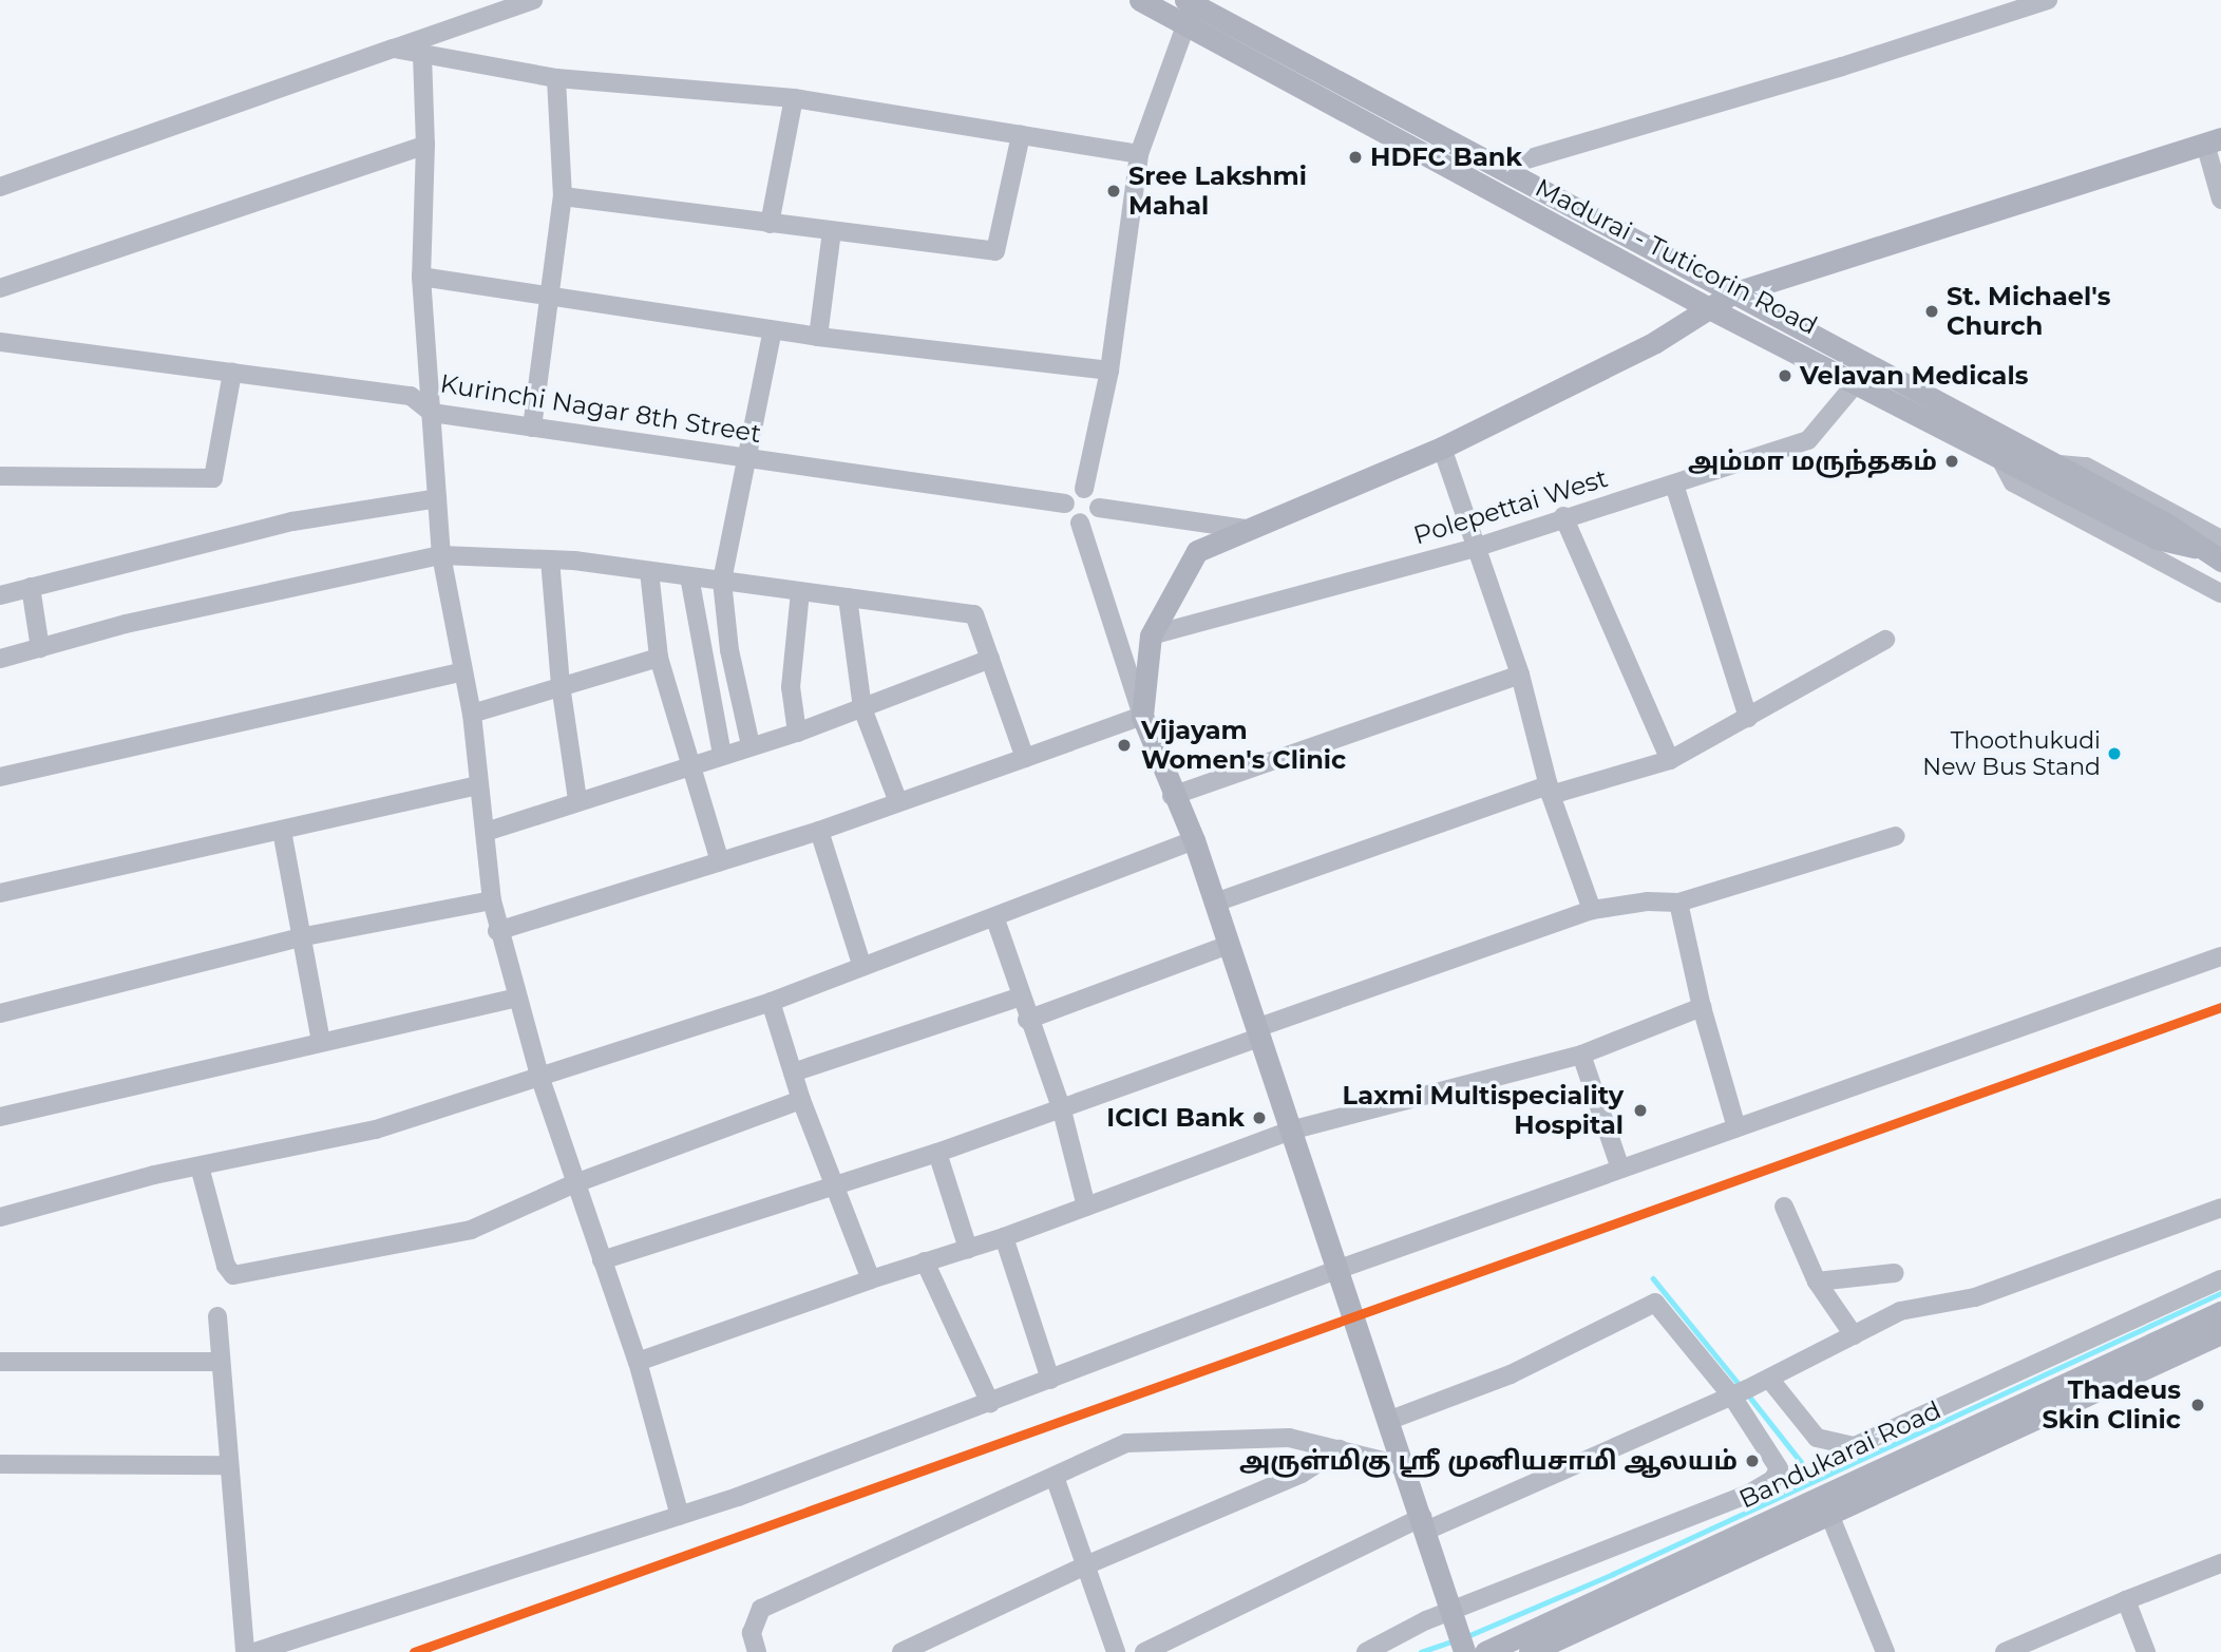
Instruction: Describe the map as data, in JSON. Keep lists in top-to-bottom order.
{
  "streets": {
    "main road": ["Madurai - Tuticorin Road", "Bandukarai Road"],
    "street": ["Kurinchi Nagar 8th Street", "Polepettai West"]
  },
  "crossings": [
    ["Madurai - Tuticorin Road", "Polepettai West"]
  ],
  "places": [
    "HDFC Bank",
    "Sree Lakshmi Mahal",
    "St. Michael's Church",
    "Velavan Medicals",
    "அம்மா மருந்தகம்",
    "Vijayam Women's Clinic",
    "Thoothukudi New Bus Stand",
    "Laxmi Multispeciality Hospital",
    "ICICI Bank",
    "Thadeus Skin Clinic",
    "அருள்மிகு ஶ்ரீ முனியசாமி ஆலயம்"
  ]
}
